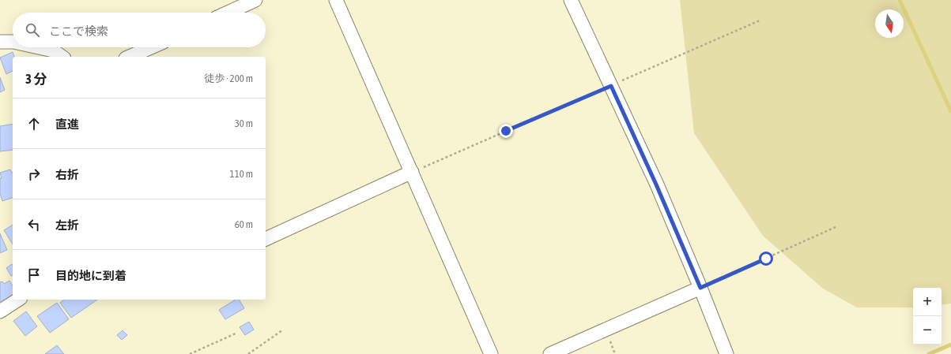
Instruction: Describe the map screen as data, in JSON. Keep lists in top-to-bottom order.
{
  "north": "bottom",
  "page": {
    "search": "ここで検索",
    "heading": ["3 分", "徒歩 · 200 m"],
    "list": [
      ["直進", "30 m"],
      ["右折", "110 m"],
      ["左折", "60 m"],
      "目的地に到着"
    ],
    "map_buttons": ["+", "−"]
  }
}
